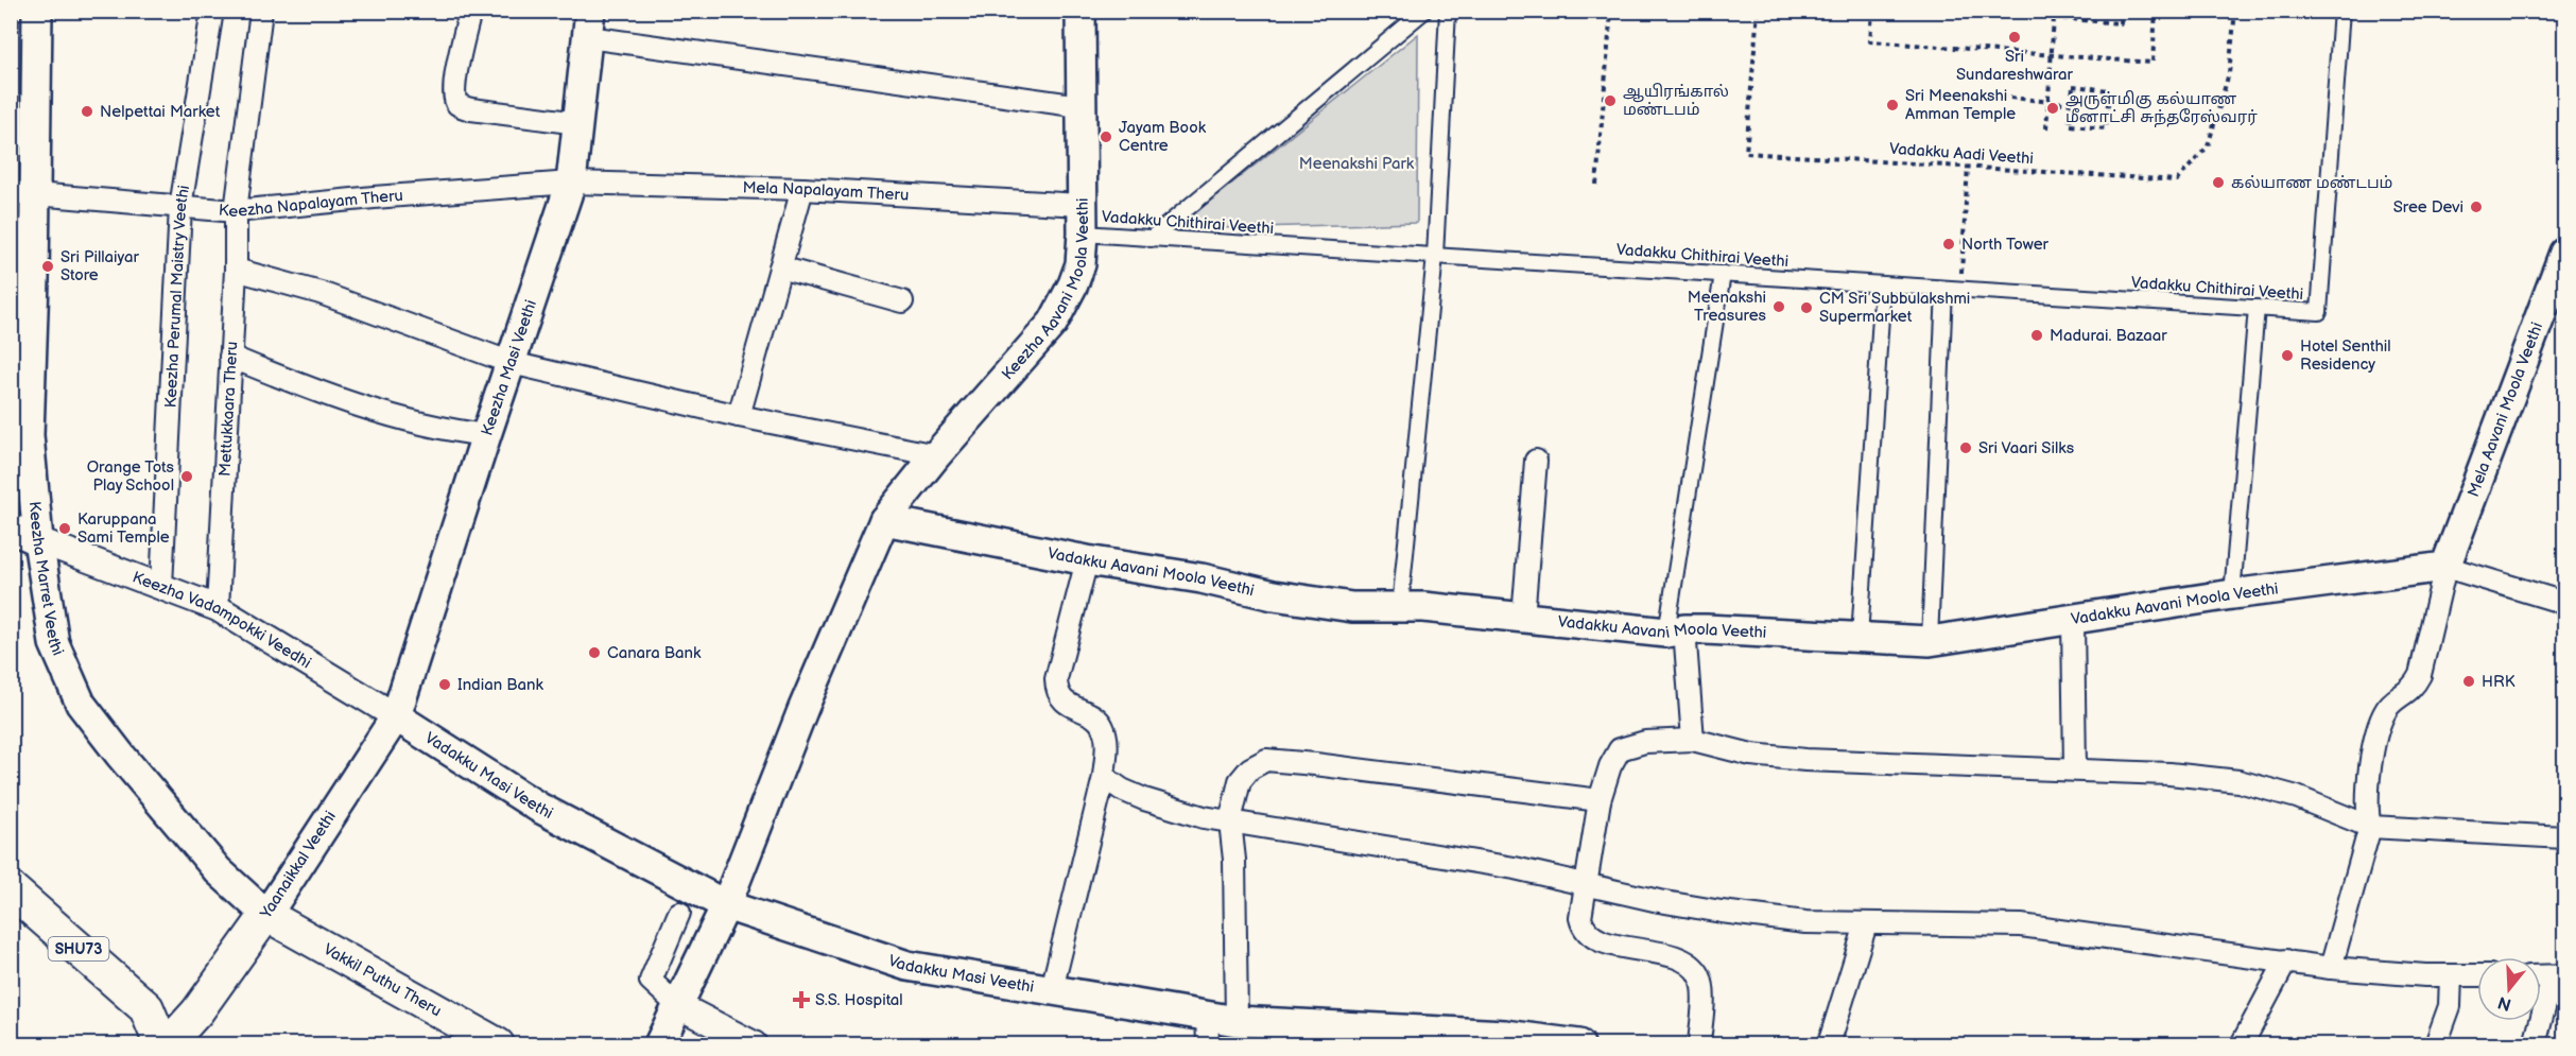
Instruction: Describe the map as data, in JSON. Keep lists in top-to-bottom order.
{
  "streets": {
    "highway": ["SHU73"],
    "main road": [
      "Keezha Aavani Moola Veethi",
      "Keezha Masi Veethi",
      "Mela Aavani Moola Veethi",
      "Vadakku Aavani Moola Veethi",
      "Keezha Marret Veethi",
      "Vadakku Masi Veethi",
      "Yaanaikkal Veethi",
      "Vakkil Puthu Theru"
    ],
    "street": [
      "Mela Napalayam Theru",
      "Keezha Napalayam Theru",
      "Vadakku Chithirai Veethi",
      "Keezha Perumal Maistry Veethi",
      "Mettukkaara Theru",
      "Keezha Vadampokki Veedhi"
    ],
    "path": ["Vadakku Aadi Veethi"]
  },
  "crossings": [
    ["Mela Napalayam Theru", "Keezha Napalayam Theru"],
    ["Mela Napalayam Theru", "Keezha Aavani Moola Veethi"],
    ["Mela Napalayam Theru", "Keezha Masi Veethi"],
    ["Keezha Napalayam Theru", "Keezha Perumal Maistry Veethi"],
    ["Keezha Napalayam Theru", "Keezha Masi Veethi"],
    ["Keezha Napalayam Theru", "Mettukkaara Theru"],
    ["Keezha Napalayam Theru", "Keezha Marret Veethi"],
    ["Vadakku Chithirai Veethi", "Keezha Aavani Moola Veethi"],
    ["Keezha Aavani Moola Veethi", "Vadakku Aavani Moola Veethi"],
    ["Keezha Aavani Moola Veethi", "Vadakku Masi Veethi"],
    ["Keezha Perumal Maistry Veethi", "Keezha Vadampokki Veedhi"],
    ["Keezha Masi Veethi", "Keezha Vadampokki Veedhi"],
    ["Keezha Masi Veethi", "Vadakku Masi Veethi"],
    ["Keezha Masi Veethi", "Yaanaikkal Veethi"],
    ["Mettukkaara Theru", "Keezha Vadampokki Veedhi"],
    ["Mela Aavani Moola Veethi", "Vadakku Aavani Moola Veethi"],
    ["Keezha Marret Veethi", "Keezha Vadampokki Veedhi"],
    ["Keezha Marret Veethi", "Yaanaikkal Veethi"],
    ["Keezha Marret Veethi", "Vakkil Puthu Theru"],
    ["Keezha Vadampokki Veedhi", "Vadakku Masi Veethi"],
    ["Keezha Vadampokki Veedhi", "Yaanaikkal Veethi"],
    ["Vadakku Masi Veethi", "Yaanaikkal Veethi"],
    ["Yaanaikkal Veethi", "SHU73"],
    ["Yaanaikkal Veethi", "Vakkil Puthu Theru"]
  ],
  "parks": ["Meenakshi Park"],
  "places": {
    "other": [
      "Sri Sundareshwarar",
      "ஆயிரங்கால் மண்டபம்",
      "Sri Meenakshi Amman Temple",
      "அருள்மிகு கல்யாண மீனாட்சி சுந்தரேஸ்வரர்",
      "Nelpettai Market",
      "Jayam Book Centre",
      "கல்யாண மண்டபம்",
      "Sree Devi",
      "North Tower",
      "Sri Pillaiyar Store",
      "Meenakshi Treasures",
      "CM Sri Subbulakshmi Supermarket",
      "Madurai. Bazaar",
      "Hotel Senthil Residency",
      "Sri Vaari Silks",
      "Orange Tots Play School",
      "Karuppana Sami Temple",
      "Canara Bank",
      "HRK",
      "Indian Bank"
    ],
    "health": ["S.S. Hospital"]
  },
  "north": "bottom"
}
